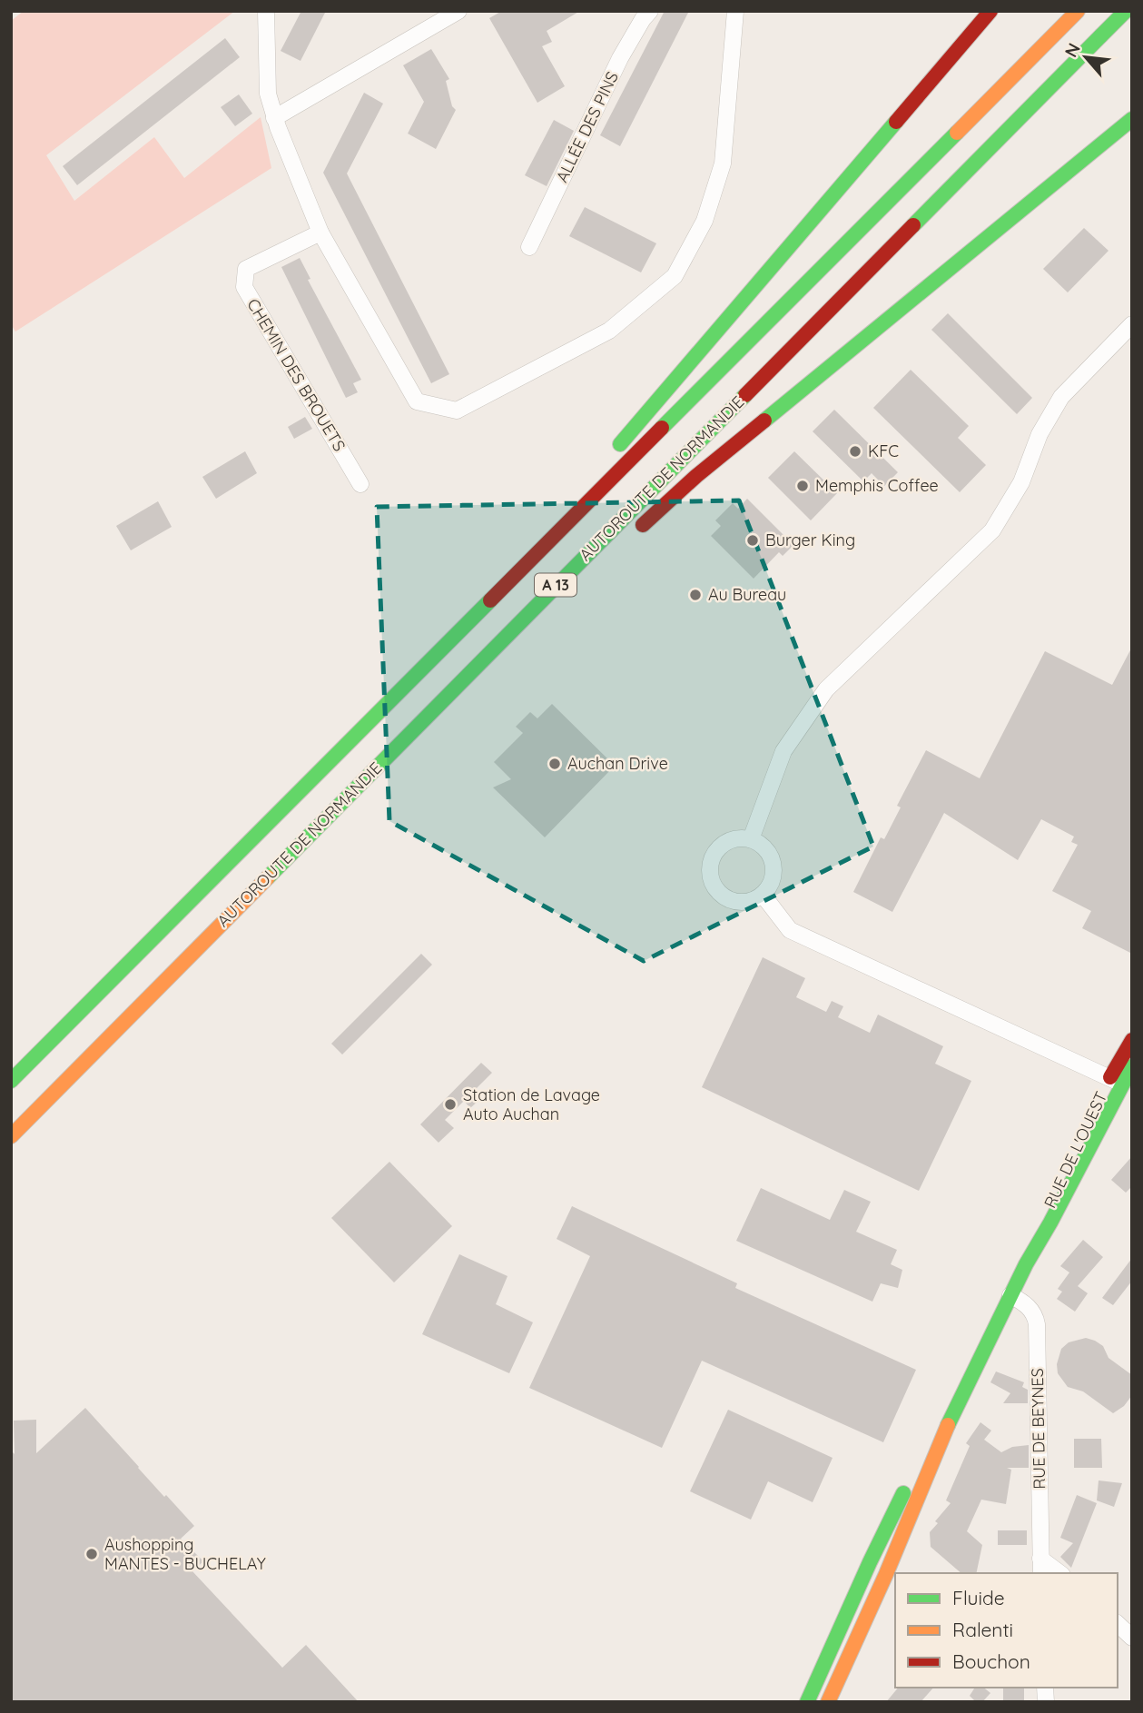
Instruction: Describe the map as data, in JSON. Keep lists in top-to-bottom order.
{
  "streets": {
    "main road": ["AUTOROUTE DE NORMANDIE", "A 13", "RUE DE L'OUEST"],
    "street": ["ALLÉE DES PINS", "CHEMIN DES BROUETS", "RUE DE BEYNES"]
  },
  "crossings": [
    ["RUE DE L'OUEST", "RUE DE BEYNES"]
  ],
  "places": [
    "KFC",
    "Memphis Coffee",
    "Burger King",
    "Au Bureau",
    "Auchan Drive",
    "Station de Lavage Auto Auchan",
    "Aushopping MANTES - BUCHELAY"
  ],
  "legend": ["Fluide", "Ralenti", "Bouchon"],
  "north": "top left"
}
